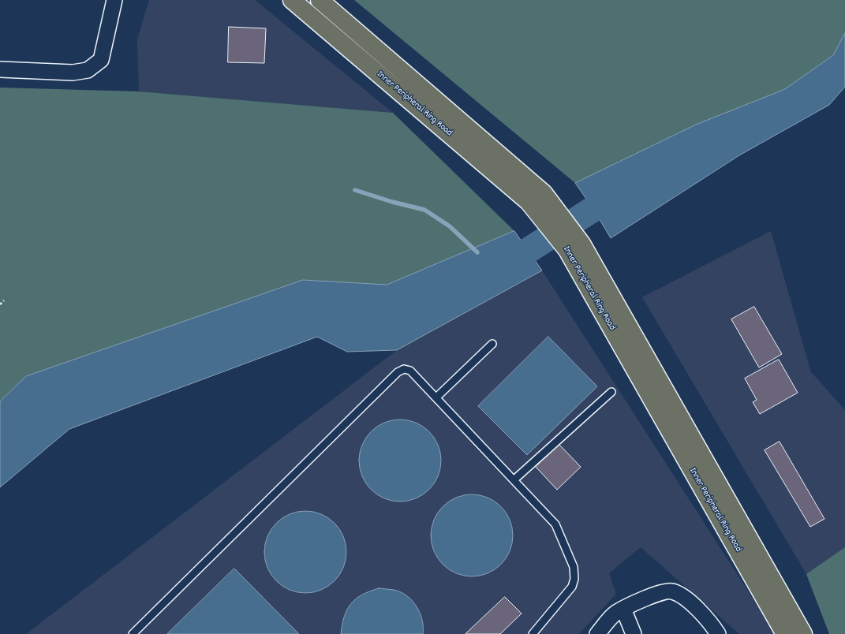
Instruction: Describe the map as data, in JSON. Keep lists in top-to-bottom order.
{
  "streets": {
    "main road": ["Inner Peripheral Ring Road"]
  }
}
